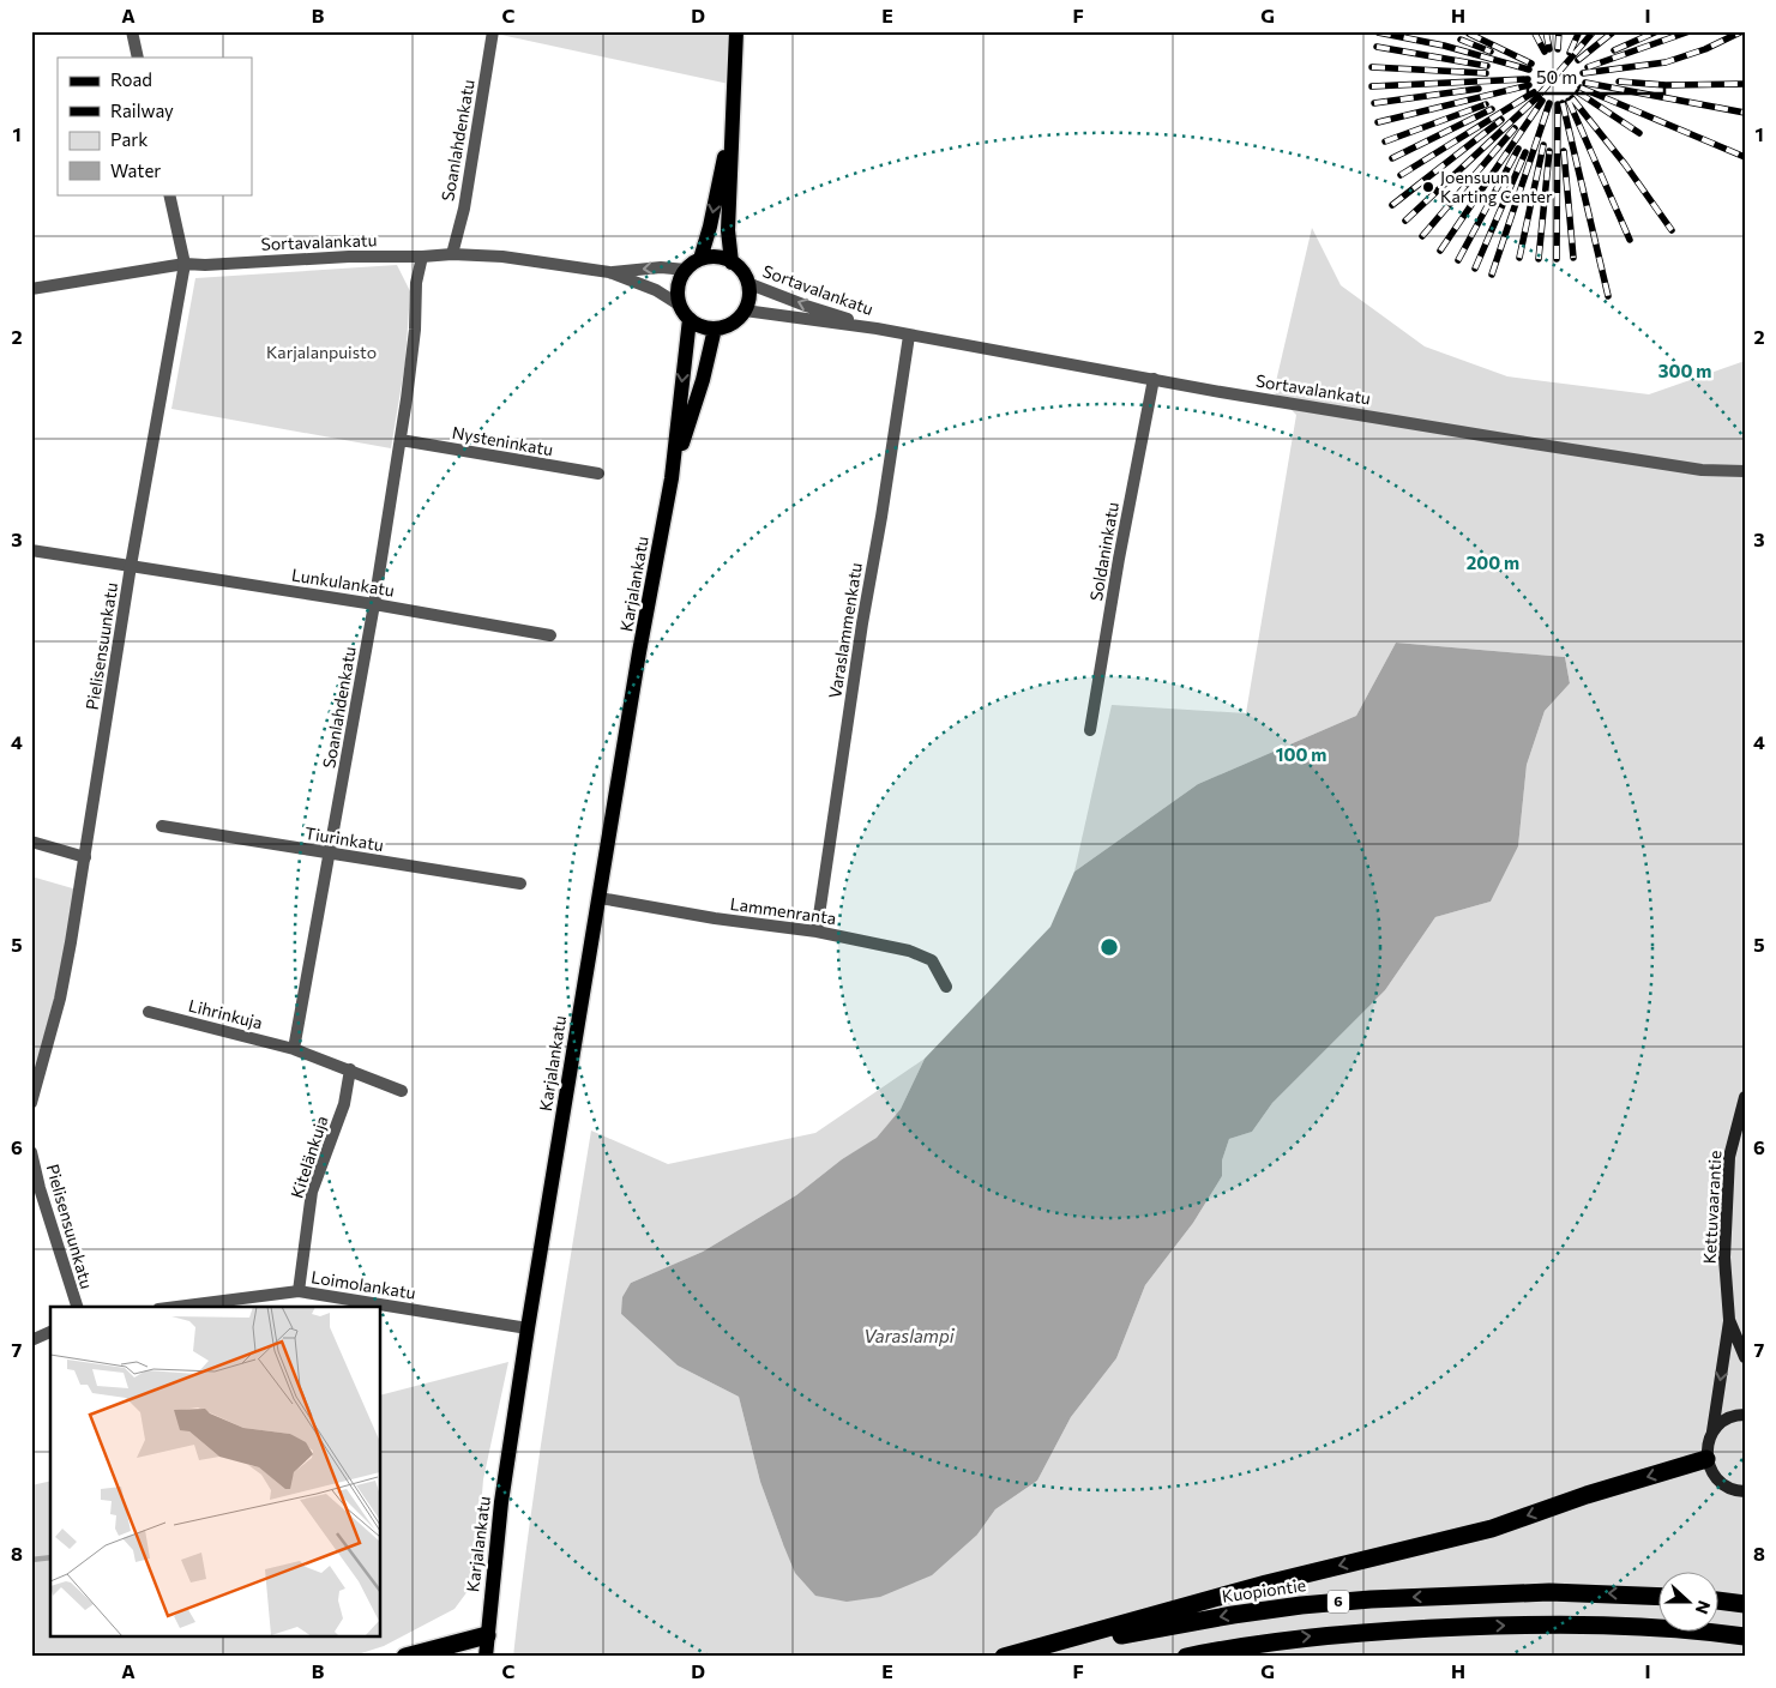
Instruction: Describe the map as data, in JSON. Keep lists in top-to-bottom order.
{
  "streets": {
    "highway": ["Kuopiontie", "6"],
    "main road": ["Karjalankatu", "Kettuvaarantie"],
    "street": [
      "Soanlahdenkatu",
      "Sortavalankatu",
      "Nysteninkatu",
      "Soldaninkatu",
      "Lunkulankatu",
      "Varaslammenkatu",
      "Pielisensuunkatu",
      "Tiurinkatu",
      "Lammenranta",
      "Lihrinkuja",
      "Kitelänkuja",
      "Loimolankatu"
    ]
  },
  "crossings": [
    ["Soanlahdenkatu", "Sortavalankatu"],
    ["Soanlahdenkatu", "Nysteninkatu"],
    ["Soanlahdenkatu", "Lunkulankatu"],
    ["Soanlahdenkatu", "Tiurinkatu"],
    ["Soanlahdenkatu", "Lihrinkuja"],
    ["Sortavalankatu", "Soldaninkatu"],
    ["Sortavalankatu", "Karjalankatu"],
    ["Sortavalankatu", "Varaslammenkatu"],
    ["Sortavalankatu", "Pielisensuunkatu"],
    ["Lunkulankatu", "Pielisensuunkatu"],
    ["Karjalankatu", "Lammenranta"],
    ["Karjalankatu", "Loimolankatu"],
    ["Varaslammenkatu", "Lammenranta"],
    ["Kitelänkuja", "Loimolankatu"]
  ],
  "water": ["Varaslampi"],
  "parks": ["Karjalanpuisto"],
  "places": ["Joensuun Karting Center"],
  "legend": [
    "Road",
    "Railway",
    "Park",
    "Water"
  ],
  "scale_bar": "50 m",
  "north": "right",
  "grid": {
    "columns": [
      "A",
      "B",
      "C",
      "D",
      "E",
      "F",
      "G",
      "H",
      "I"
    ],
    "rows": [
      "1",
      "2",
      "3",
      "4",
      "5",
      "6",
      "7",
      "8"
    ]
  },
  "rings": ["300 m", "200 m", "100 m"]
}
